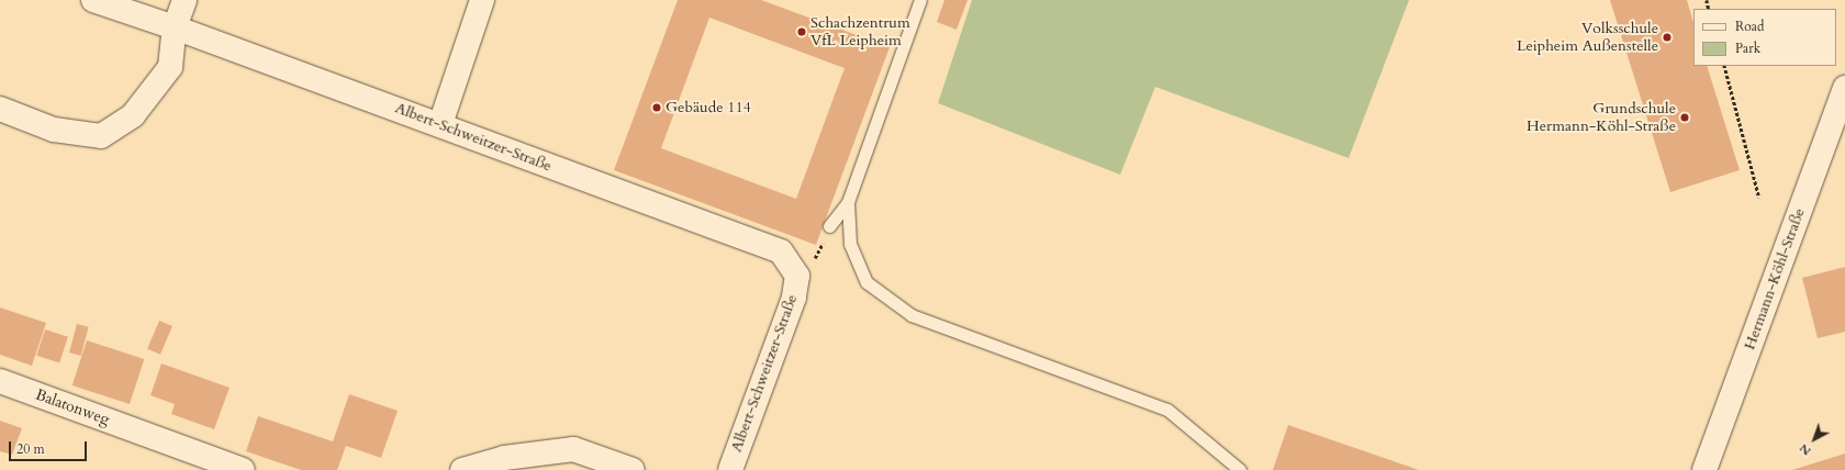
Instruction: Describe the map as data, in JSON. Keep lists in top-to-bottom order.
{
  "streets": {
    "street": ["Albert-Schweitzer-Straße", "Hermann-Köhl-Straße", "Balatonweg"]
  },
  "places": [
    "Schachzentrum VfL Leipheim",
    "Volksschule Leipheim Außenstelle",
    "Gebäude 114",
    "Grundschule Hermann-Köhl-Straße"
  ],
  "legend": ["Road", "Park"],
  "scale_bar": "20 m",
  "north": "bottom left"
}
